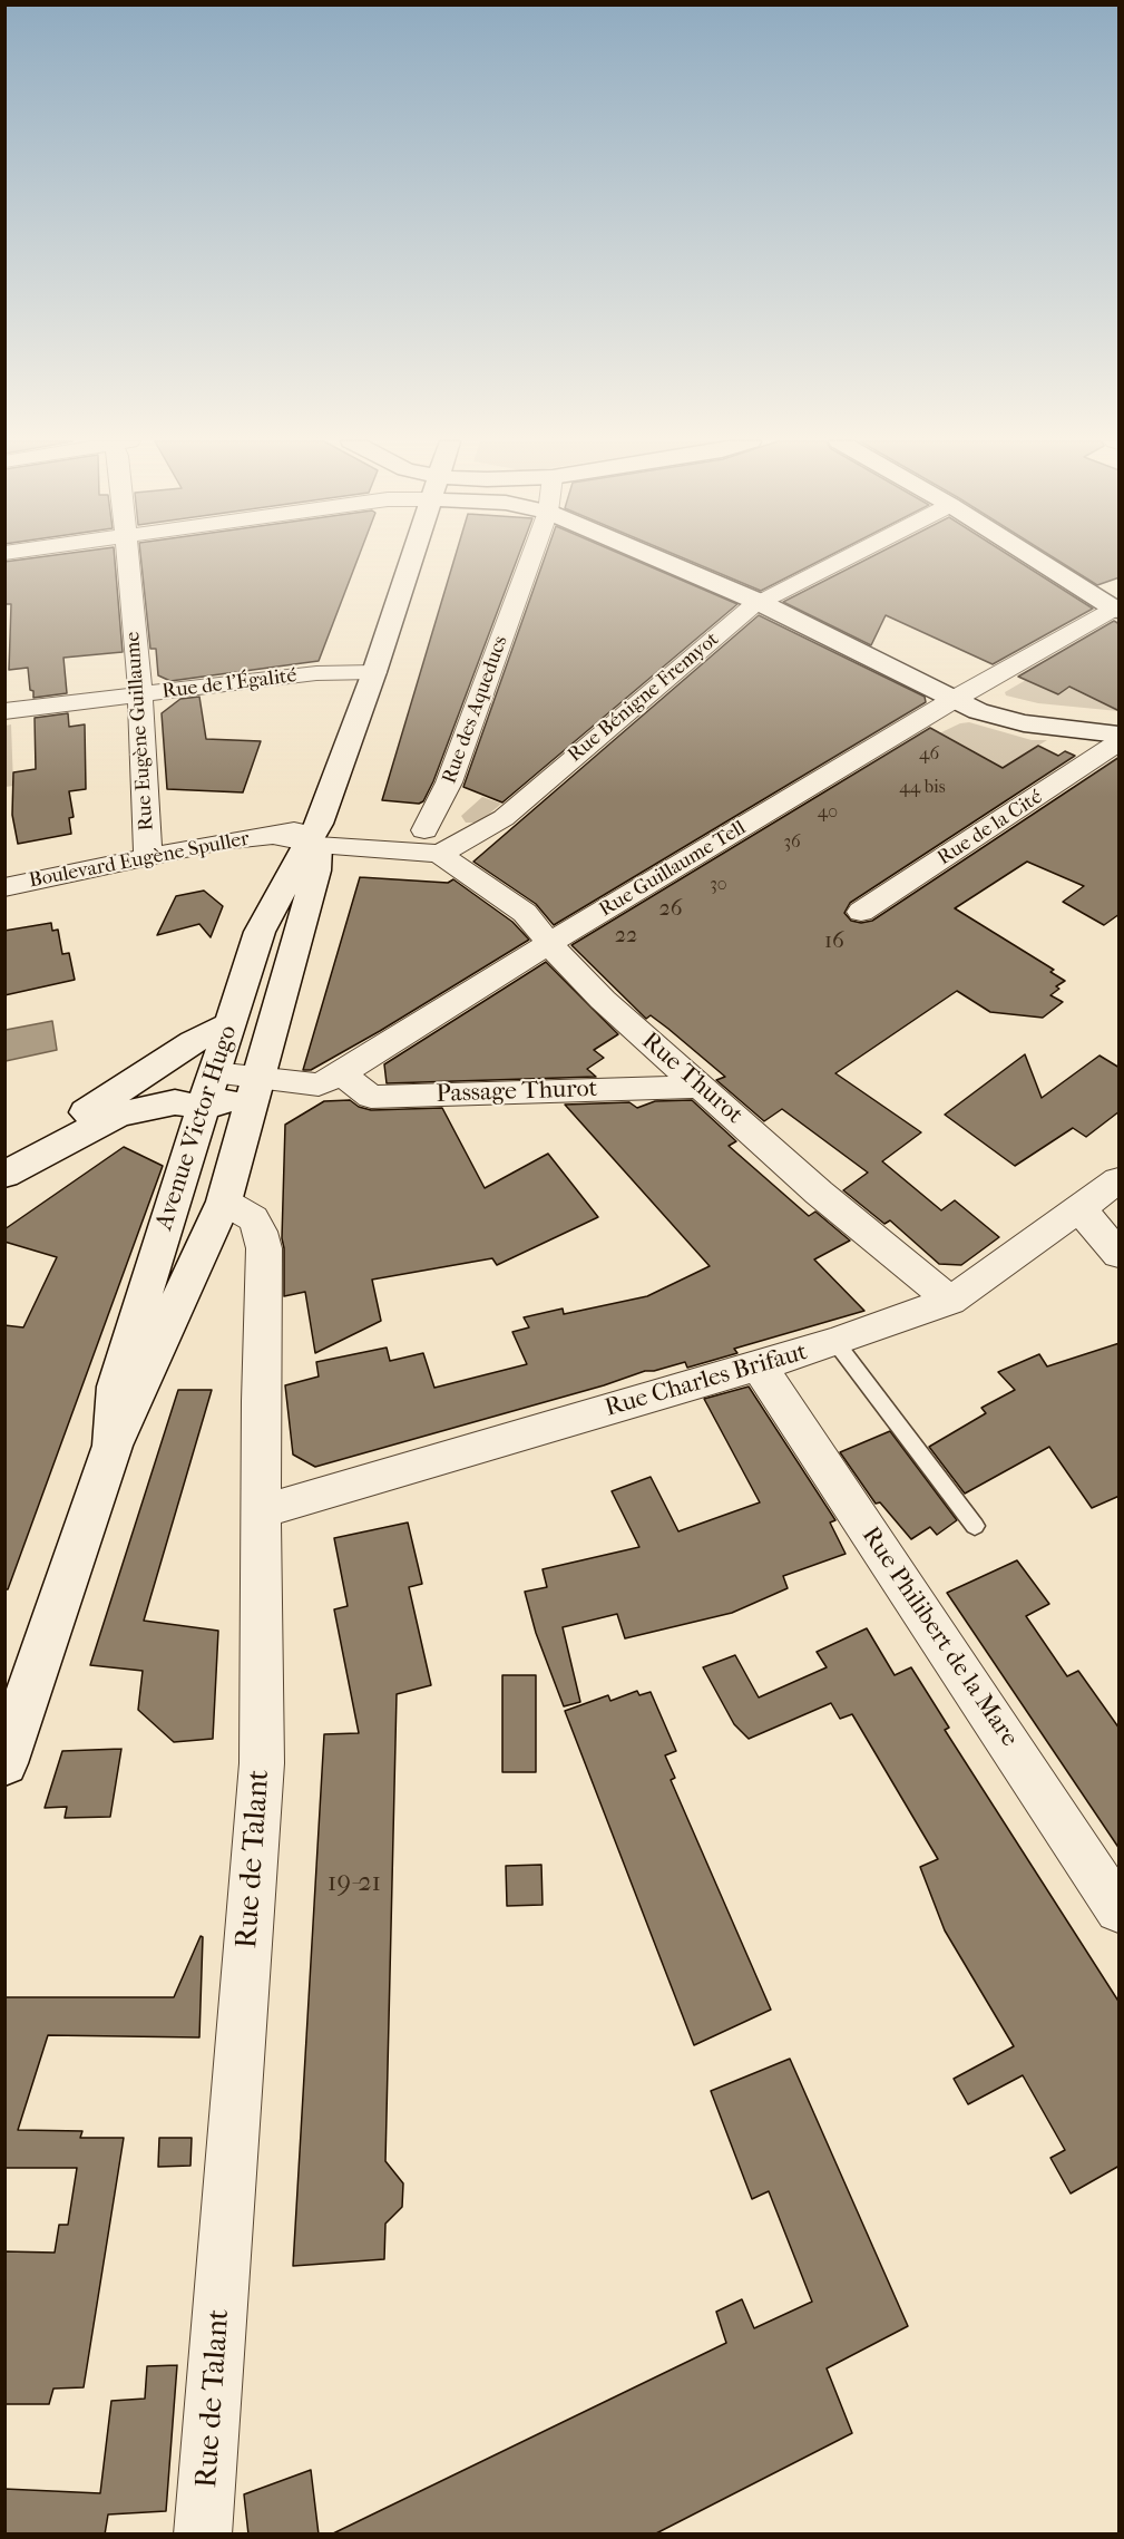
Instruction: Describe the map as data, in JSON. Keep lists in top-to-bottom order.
{
  "streets": {
    "main road": ["Avenue Victor Hugo"],
    "street": [
      "Rue de l'Égalité",
      "Rue Bénigne Fremyot",
      "Rue des Aqueducs",
      "Rue Eugène Guillaume",
      "Rue de la Cité",
      "Boulevard Eugène Spuller",
      "Rue Guillaume Tell",
      "Rue Thurot",
      "Passage Thurot",
      "Rue Charles Brifaut",
      "Rue Philibert de la Mare",
      "Rue de Talant"
    ]
  },
  "crossings": [
    ["Rue de l'Égalité", "Rue Eugène Guillaume"],
    ["Rue de l'Égalité", "Avenue Victor Hugo"],
    ["Rue Bénigne Fremyot", "Rue des Aqueducs"],
    ["Rue Bénigne Fremyot", "Rue Thurot"],
    ["Rue des Aqueducs", "Rue Thurot"],
    ["Rue Eugène Guillaume", "Boulevard Eugène Spuller"],
    ["Boulevard Eugène Spuller", "Avenue Victor Hugo"],
    ["Rue Guillaume Tell", "Rue Thurot"],
    ["Rue Guillaume Tell", "Passage Thurot"],
    ["Rue Guillaume Tell", "Avenue Victor Hugo"],
    ["Rue Thurot", "Passage Thurot"],
    ["Rue Thurot", "Rue Charles Brifaut"],
    ["Avenue Victor Hugo", "Rue de Talant"],
    ["Rue Charles Brifaut", "Rue Philibert de la Mare"],
    ["Rue Charles Brifaut", "Rue de Talant"]
  ],
  "house_numbers": [
    "46",
    "44 bis",
    "40",
    "36",
    "30",
    "26",
    "22",
    "16",
    "19-21"
  ]
}
